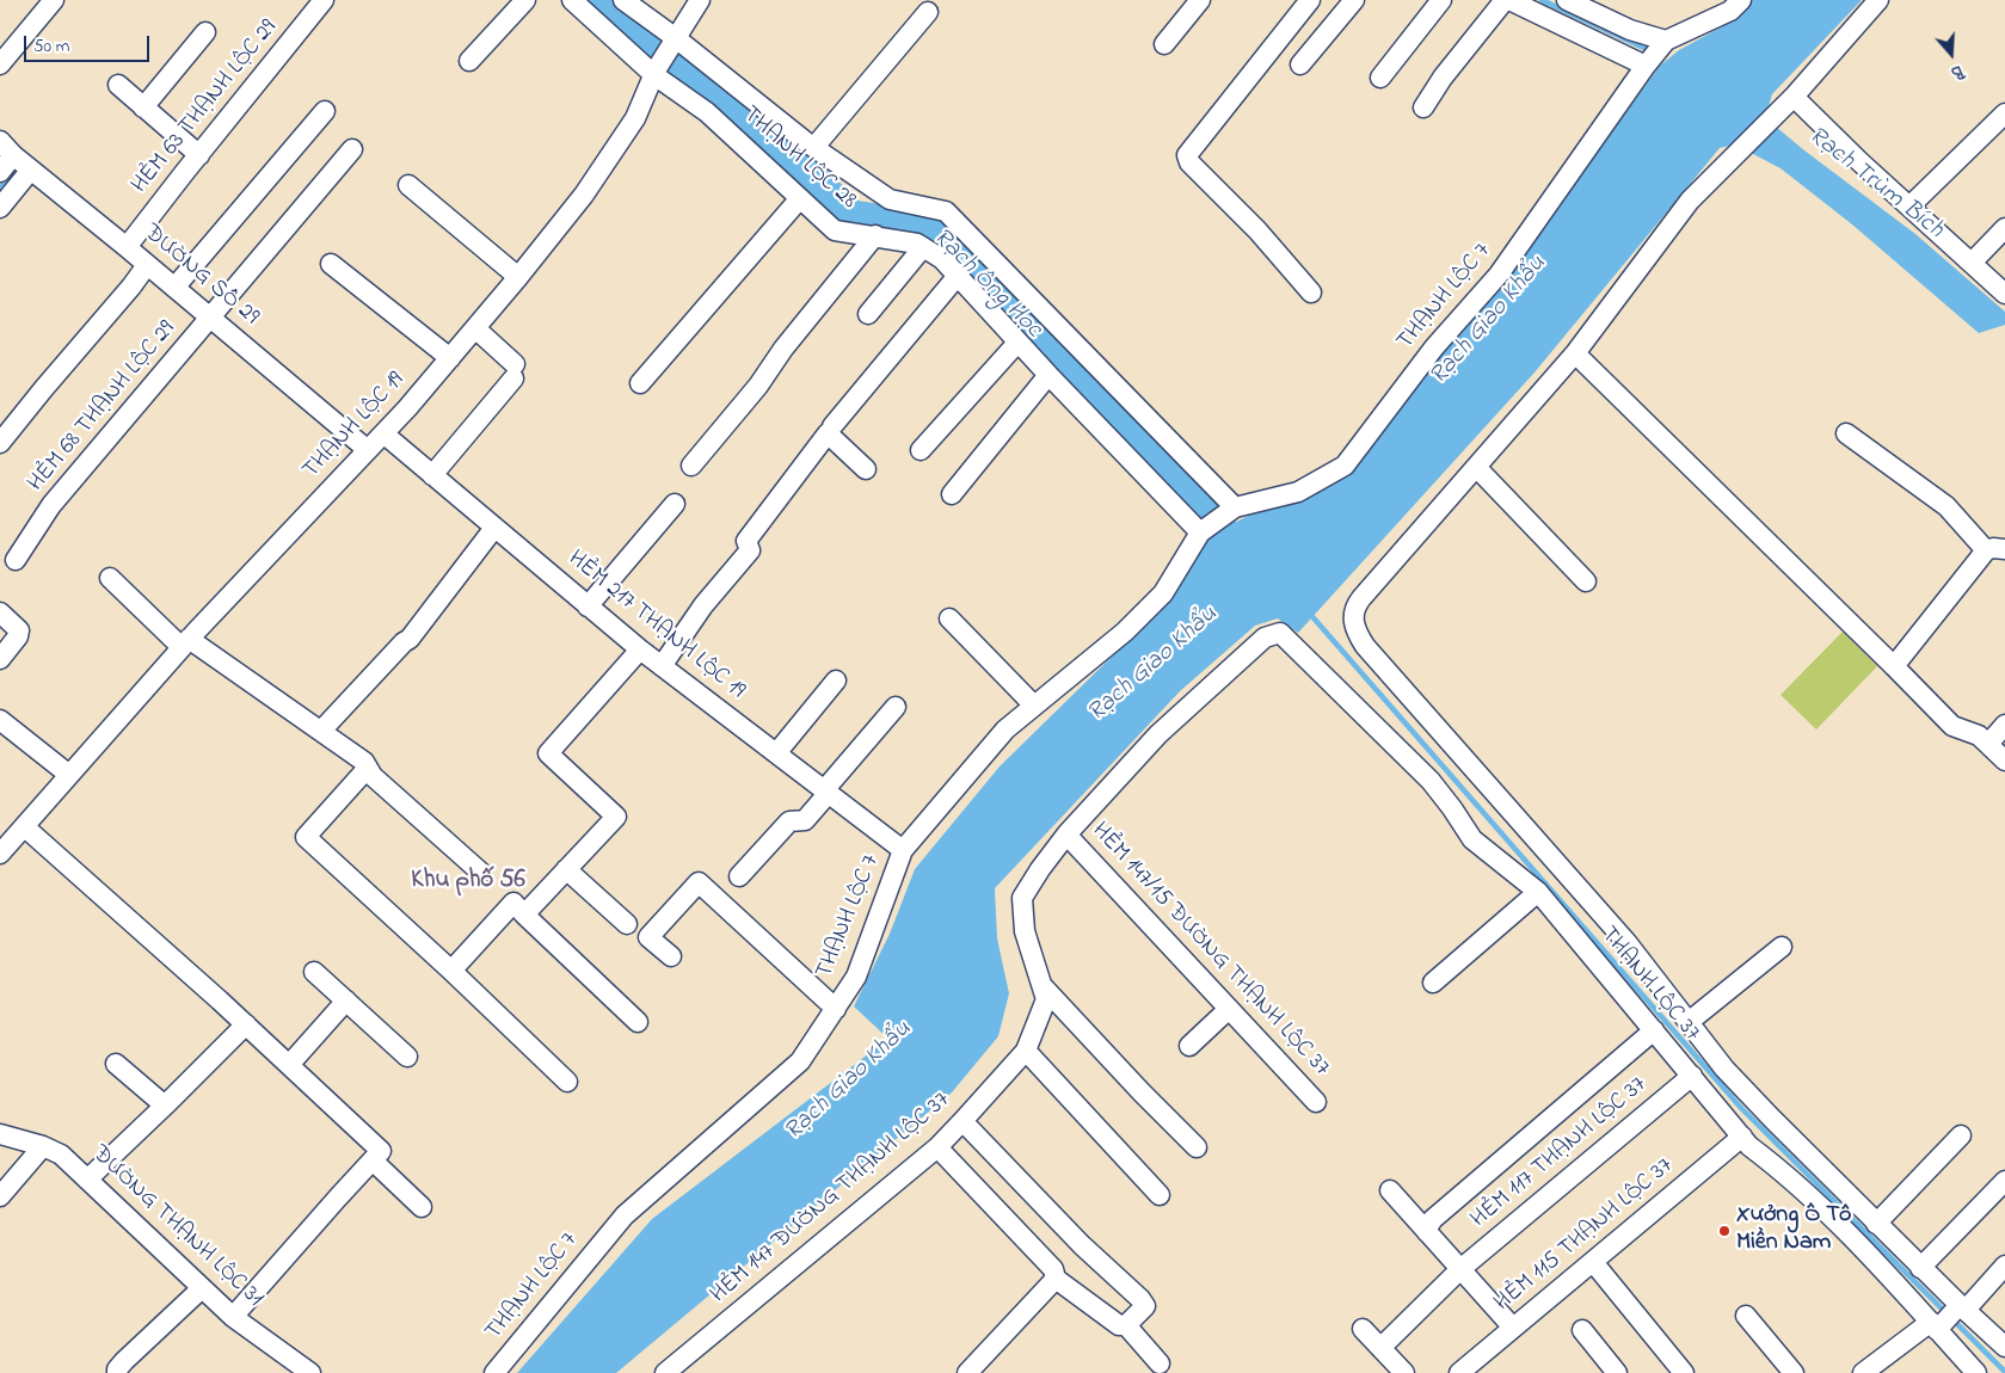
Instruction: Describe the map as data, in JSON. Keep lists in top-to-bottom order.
{
  "streets": {
    "street": [
      "HẺM 63 THẠNH LỘC 29",
      "THẠNH LỘC 28",
      "ĐƯỜNG SỐ 29",
      "THẠNH LỘC 7",
      "HẺM 68 THẠNH LỘC 29",
      "THẠNH LỘC 19",
      "HẺM 217 THẠNH LỘC 19",
      "HẺM 147/15 ĐƯỜNG THẠNH LỘC 37",
      "THẠNH LỘC 37",
      "HẺM 117 THẠNH LỘC 37",
      "HẺM 147 ĐƯỜNG THẠNH LỘC 37",
      "ĐƯỜNG THẠNH LỘC 31",
      "HẺM 115 THẠNH LỘC 37"
    ]
  },
  "crossings": [
    ["HẺM 63 THẠNH LỘC 29", "ĐƯỜNG SỐ 29"],
    ["THẠNH LỘC 28", "THẠNH LỘC 7"],
    ["THẠNH LỘC 28", "THẠNH LỘC 19"],
    ["ĐƯỜNG SỐ 29", "HẺM 68 THẠNH LỘC 29"],
    ["ĐƯỜNG SỐ 29", "THẠNH LỘC 19"],
    ["THẠNH LỘC 7", "HẺM 217 THẠNH LỘC 19"],
    ["THẠNH LỘC 19", "HẺM 217 THẠNH LỘC 19"],
    ["HẺM 147/15 ĐƯỜNG THẠNH LỘC 37", "HẺM 147 ĐƯỜNG THẠNH LỘC 37"],
    ["THẠNH LỘC 37", "HẺM 117 THẠNH LỘC 37"],
    ["THẠNH LỘC 37", "HẺM 147 ĐƯỜNG THẠNH LỘC 37"],
    ["THẠNH LỘC 37", "HẺM 115 THẠNH LỘC 37"]
  ],
  "districts": ["Khu phố 56"],
  "water": ["Rạch Trùm Bích", "Rạch Ông Học", "Rạch Giao Khẩu"],
  "places": ["Xưởng Ô Tô Miền Nam"],
  "scale_bar": "50 m",
  "north": "bottom"
}
